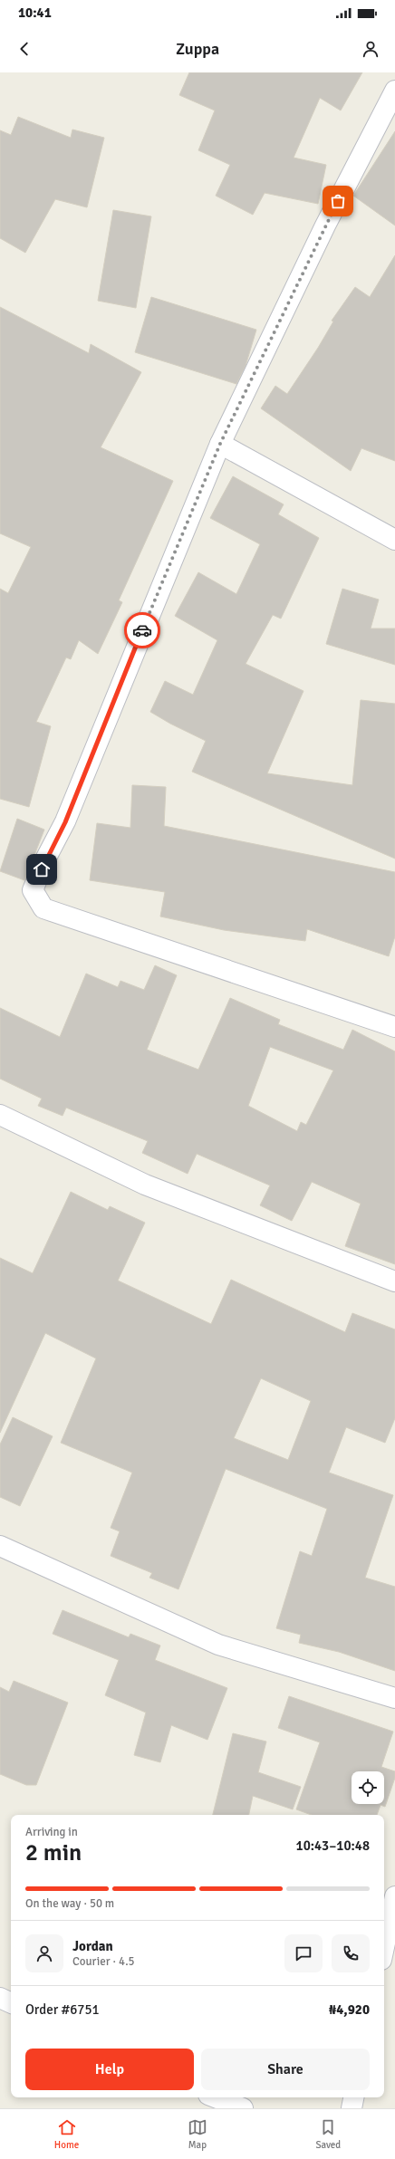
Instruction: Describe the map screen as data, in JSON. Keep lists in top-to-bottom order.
{
  "page": {
    "status": "10:41",
    "header": "Zuppa",
    "heading": ["2 min", "Arriving in", "10:43–10:48"],
    "panel": [
      "Jordan",
      "Courier · 4.5",
      "Order #6751",
      "₦4,920"
    ],
    "bar": "On the way · 50 m",
    "buttons": ["Help", "Share"],
    "tabs": ["Home", "Map", "Saved"]
  }
}
